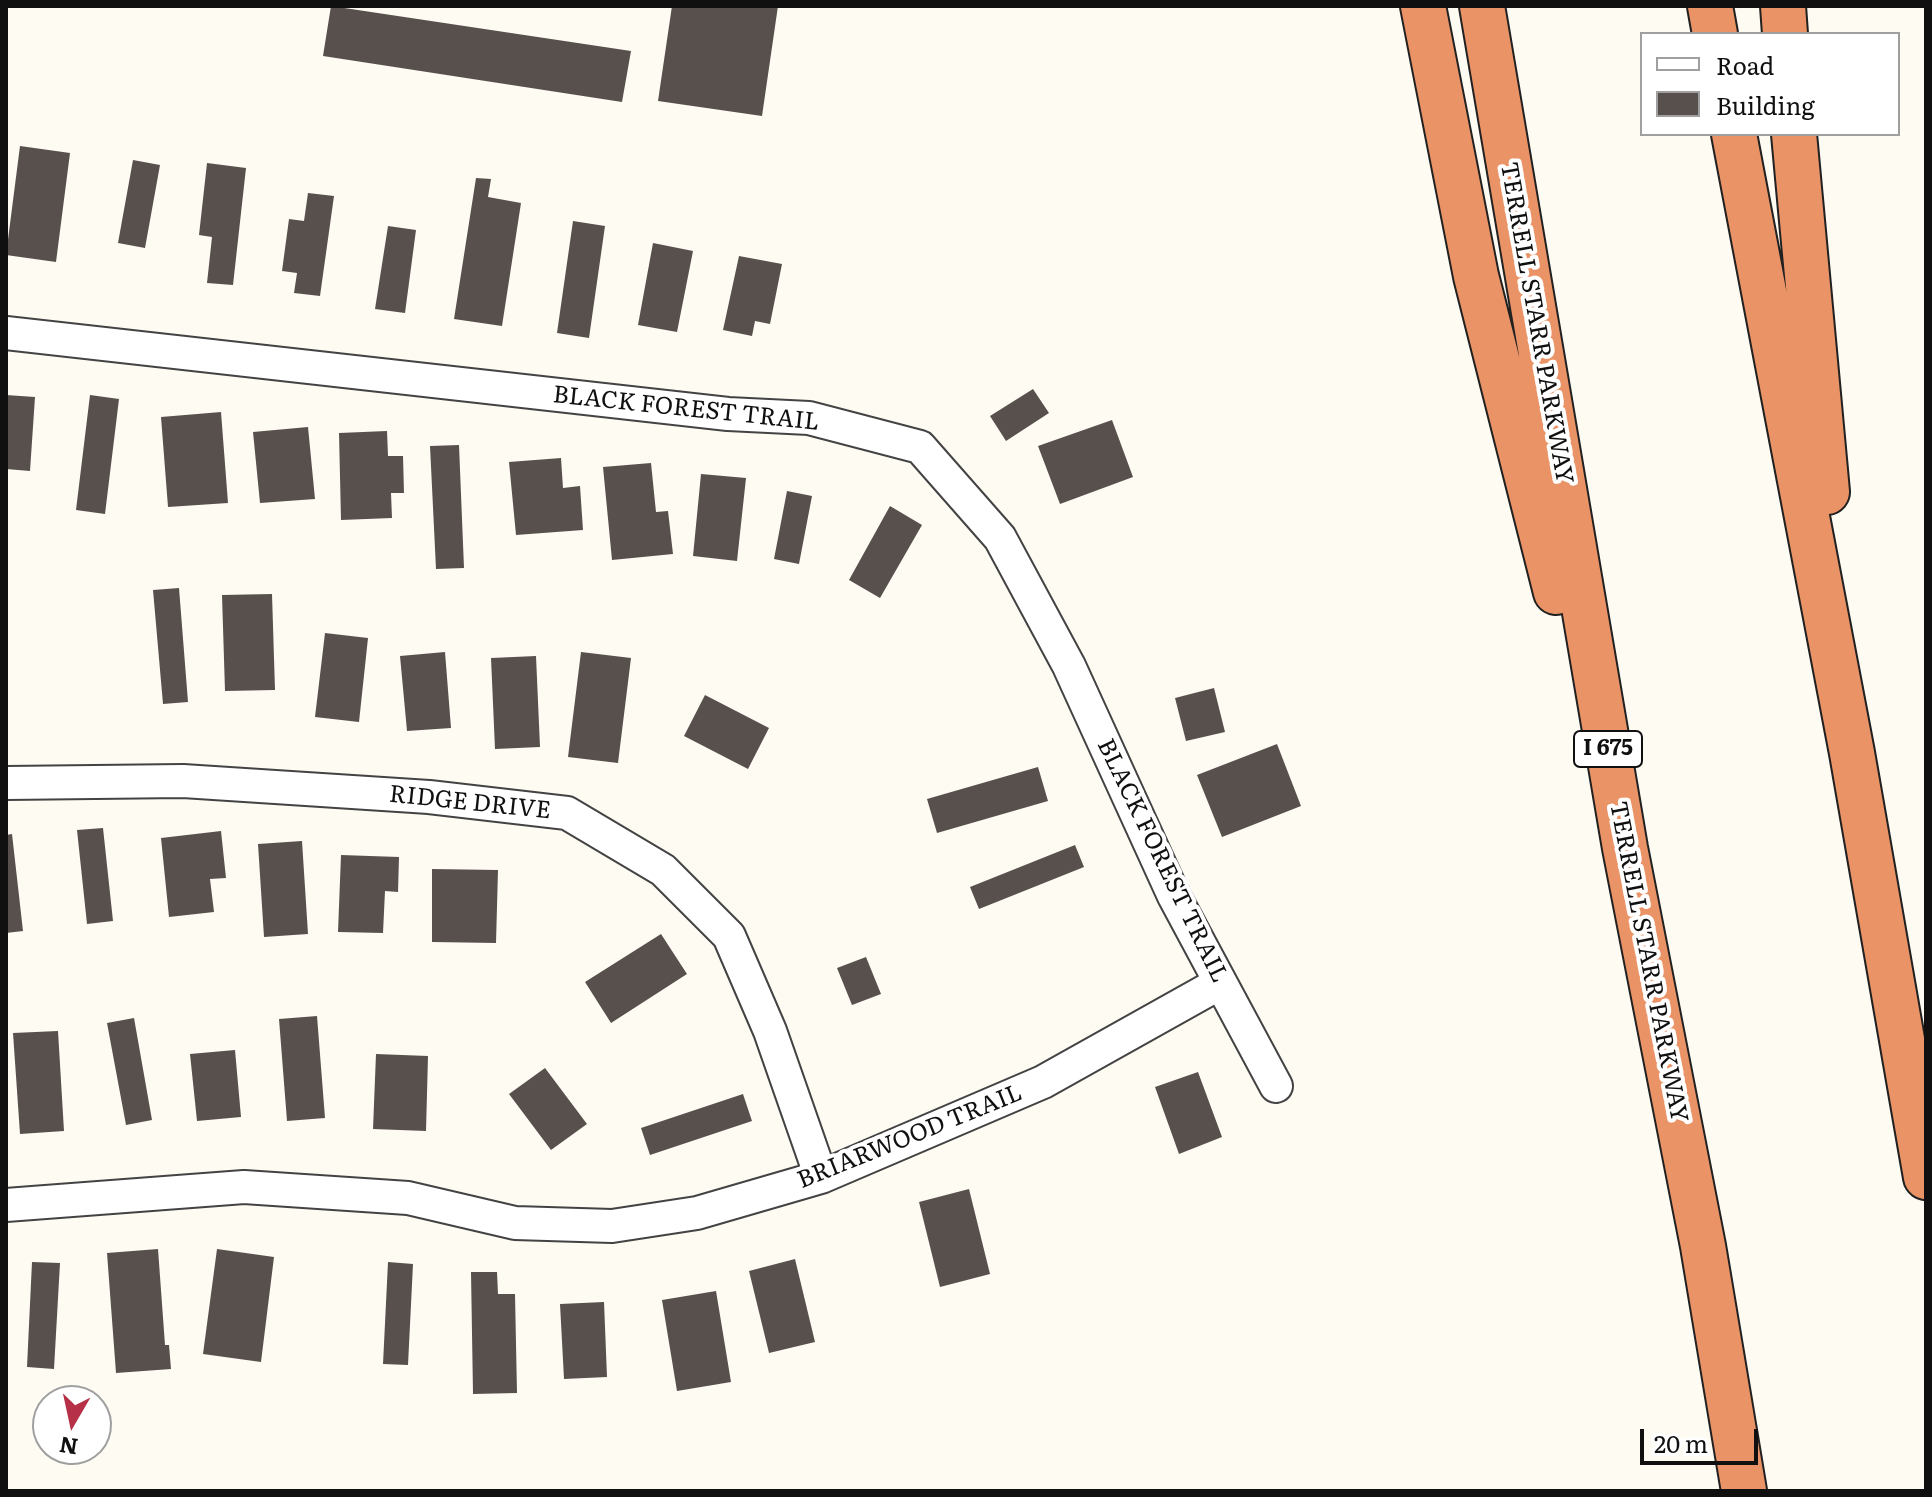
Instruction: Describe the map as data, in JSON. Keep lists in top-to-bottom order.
{
  "streets": {
    "highway": ["TERRELL STARR PARKWAY", "I 675"],
    "street": ["BLACK FOREST TRAIL", "RIDGE DRIVE", "BRIARWOOD TRAIL"]
  },
  "crossings": [
    ["BLACK FOREST TRAIL", "BRIARWOOD TRAIL"],
    ["RIDGE DRIVE", "BRIARWOOD TRAIL"]
  ],
  "legend": ["Road", "Building"],
  "scale_bar": "20 m",
  "north": "bottom"
}
